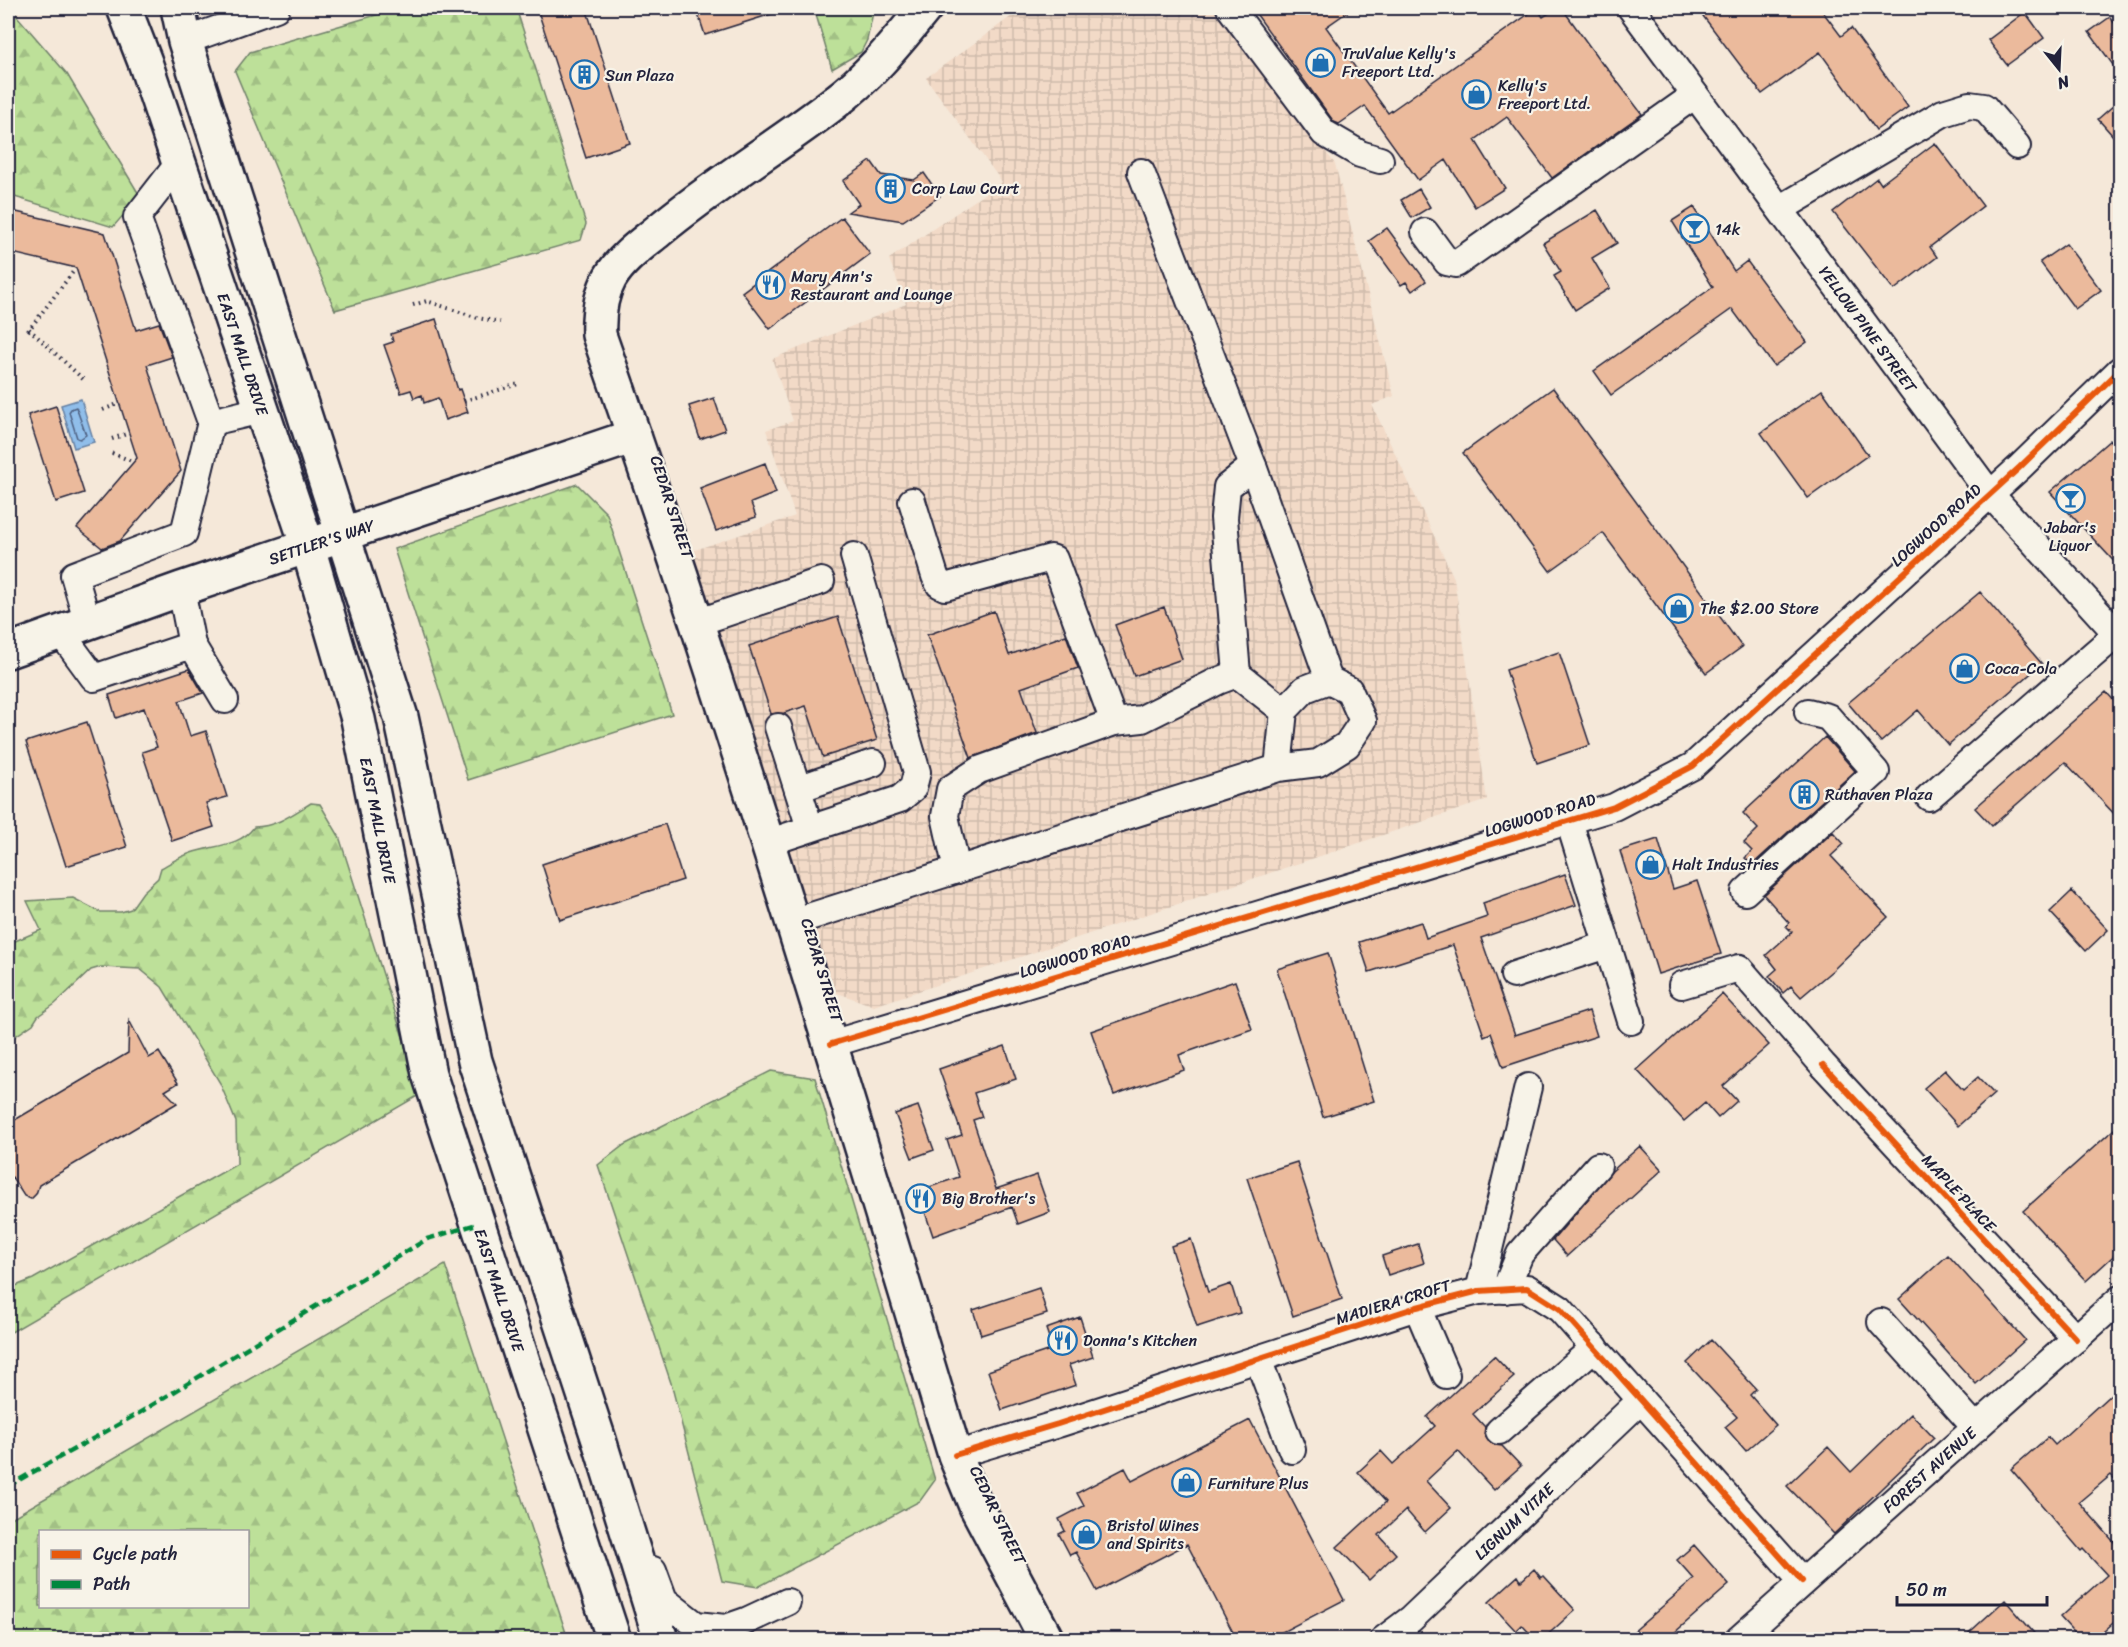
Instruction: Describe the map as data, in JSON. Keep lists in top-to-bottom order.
{
  "streets": {
    "main road": ["EAST MALL DRIVE", "CEDAR STREET", "SETTLER'S WAY"],
    "street": [
      "YELLOW PINE STREET",
      "LOGWOOD ROAD",
      "MAPLE PLACE",
      "MADIERA CROFT",
      "FOREST AVENUE",
      "LIGNUM VITAE"
    ]
  },
  "crossings": [
    ["YELLOW PINE STREET", "LOGWOOD ROAD"],
    ["EAST MALL DRIVE", "SETTLER'S WAY"],
    ["CEDAR STREET", "LOGWOOD ROAD"],
    ["CEDAR STREET", "SETTLER'S WAY"],
    ["CEDAR STREET", "MADIERA CROFT"],
    ["MAPLE PLACE", "FOREST AVENUE"],
    ["MADIERA CROFT", "FOREST AVENUE"],
    ["MADIERA CROFT", "LIGNUM VITAE"]
  ],
  "places": {
    "shop": [
      "TruValue Kelly's Freeport Ltd.",
      "Kelly's Freeport Ltd.",
      "The $2.00 Store",
      "Coca-Cola",
      "Halt Industries",
      "Furniture Plus",
      "Bristol Wines and Spirits"
    ],
    "building": ["Sun Plaza", "Corp Law Court", "Ruthaven Plaza"],
    "bar": ["14k", "Jabar's Liquor"],
    "restaurant": ["Mary Ann's Restaurant and Lounge", "Big Brother's", "Donna's Kitchen"]
  },
  "legend": ["Cycle path", "Path"],
  "scale_bar": "50 m",
  "north": "bottom"
}
